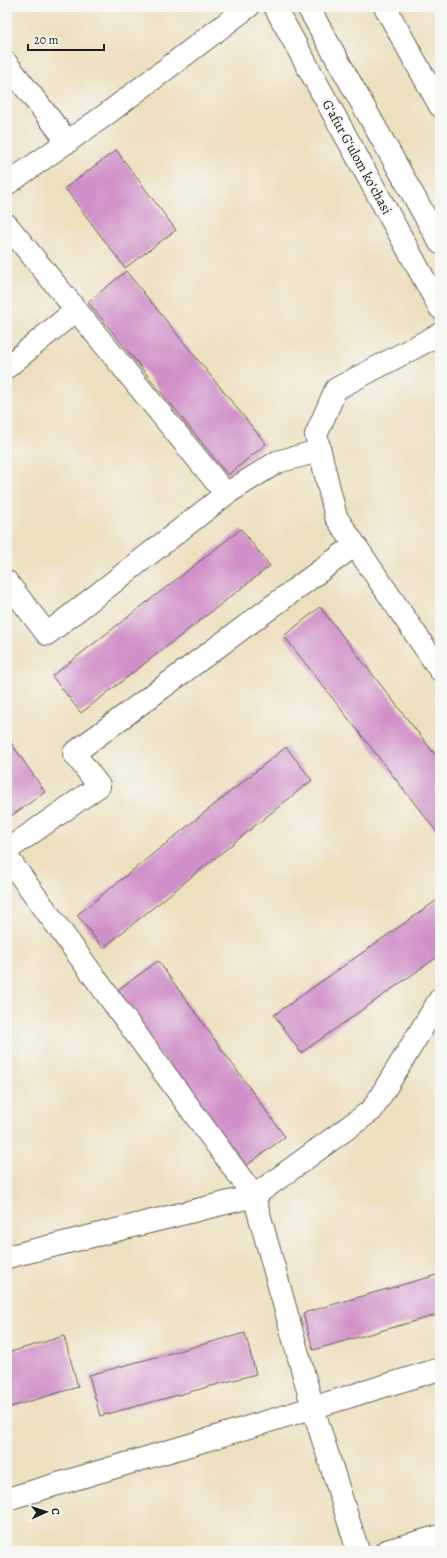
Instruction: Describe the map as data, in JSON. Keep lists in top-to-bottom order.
{
  "streets": {
    "main road": ["Gʻafur Gʻulom koʻchasi"]
  },
  "scale_bar": "20 m",
  "north": "right"
}
